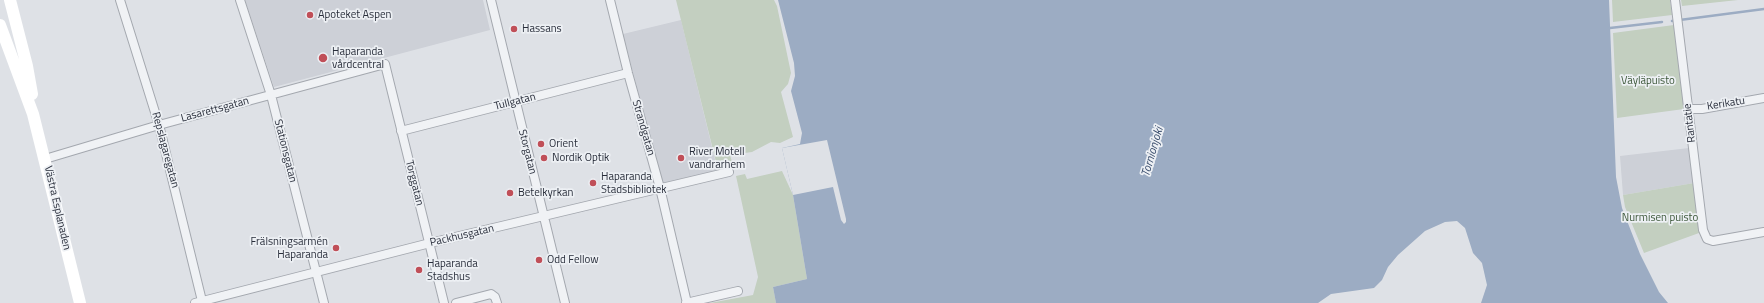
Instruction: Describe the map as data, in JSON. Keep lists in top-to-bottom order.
{
  "streets": {
    "street": [
      "Tullgatan",
      "Kerikatu",
      "Lasarettsgatan",
      "Rantatie",
      "Strandgatan",
      "Repslagaregatan",
      "Stationsgatan",
      "Storgatan",
      "Torggatan",
      "Västra Esplanaden",
      "Packhusgatan"
    ]
  },
  "crossings": [
    ["Tullgatan", "Strandgatan"],
    ["Tullgatan", "Storgatan"],
    ["Tullgatan", "Torggatan"],
    ["Kerikatu", "Rantatie"],
    ["Lasarettsgatan", "Repslagaregatan"],
    ["Lasarettsgatan", "Stationsgatan"],
    ["Lasarettsgatan", "Torggatan"],
    ["Lasarettsgatan", "Västra Esplanaden"],
    ["Strandgatan", "Packhusgatan"],
    ["Repslagaregatan", "Packhusgatan"],
    ["Stationsgatan", "Packhusgatan"],
    ["Storgatan", "Packhusgatan"],
    ["Torggatan", "Packhusgatan"]
  ],
  "water": ["Tornionjoki"],
  "parks": ["Väyläpuisto", "Nurmisen puisto"],
  "places": [
    "Apoteket Aspen",
    "Hassans",
    "Haparanda vårdcentral",
    "Orient",
    "Nordik Optik",
    "River Motell vandrarhem",
    "Haparanda Stadsbibliotek",
    "Betelkyrkan",
    "Frälsningsarmén Haparanda",
    "Odd Fellow",
    "Haparanda Stadshus"
  ]
}
